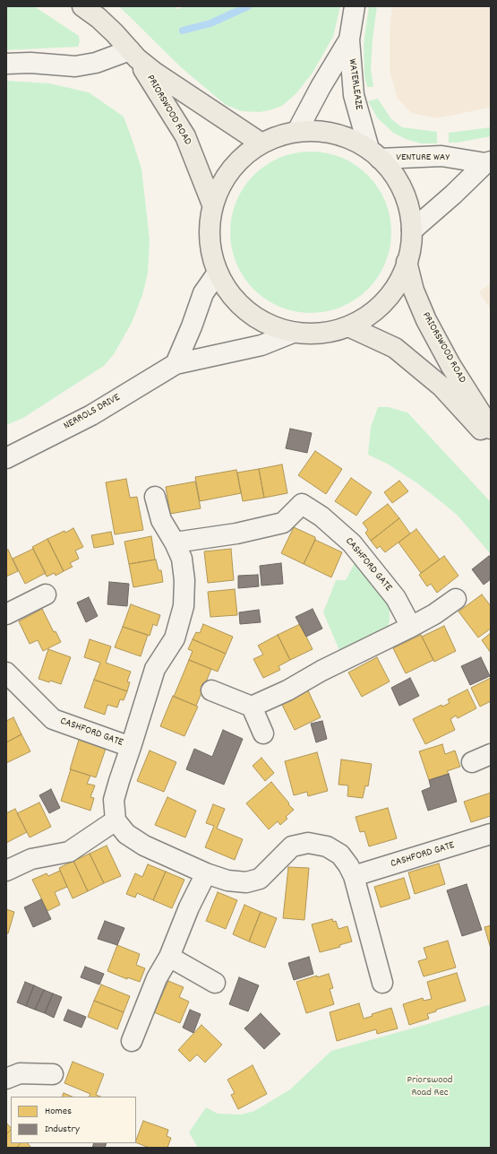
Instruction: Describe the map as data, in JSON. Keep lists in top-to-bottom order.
{
  "streets": {
    "main road": ["PRIORSWOOD ROAD"],
    "street": [
      "WATERLEAZE",
      "VENTURE WAY",
      "NERROLS DRIVE",
      "CASHFORD GATE"
    ]
  },
  "crossings": [
    ["WATERLEAZE", "VENTURE WAY"]
  ],
  "parks": ["Priorswood Road Rec"],
  "legend": ["Homes", "Industry"]
}
